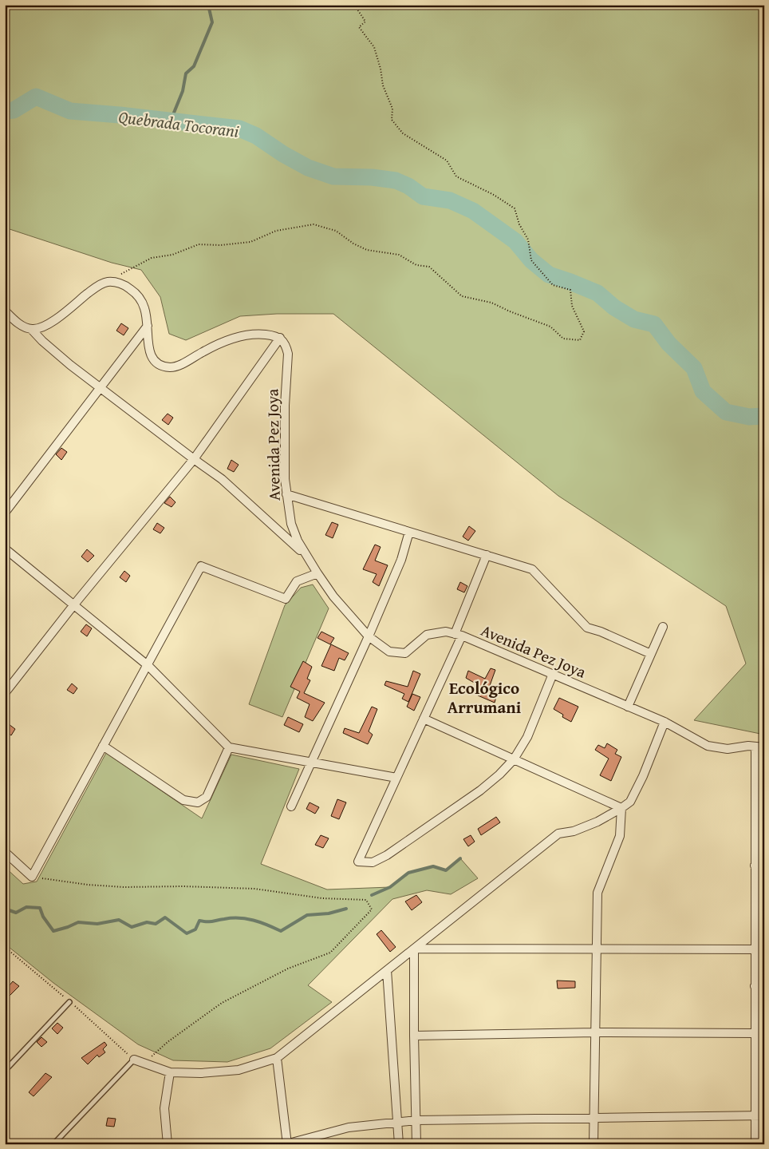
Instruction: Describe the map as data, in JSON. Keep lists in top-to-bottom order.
{
  "streets": {
    "street": ["Avenida Pez Joya"]
  },
  "districts": ["Ecológico Arrumani"],
  "water": ["Quebrada Tocorani"]
}
